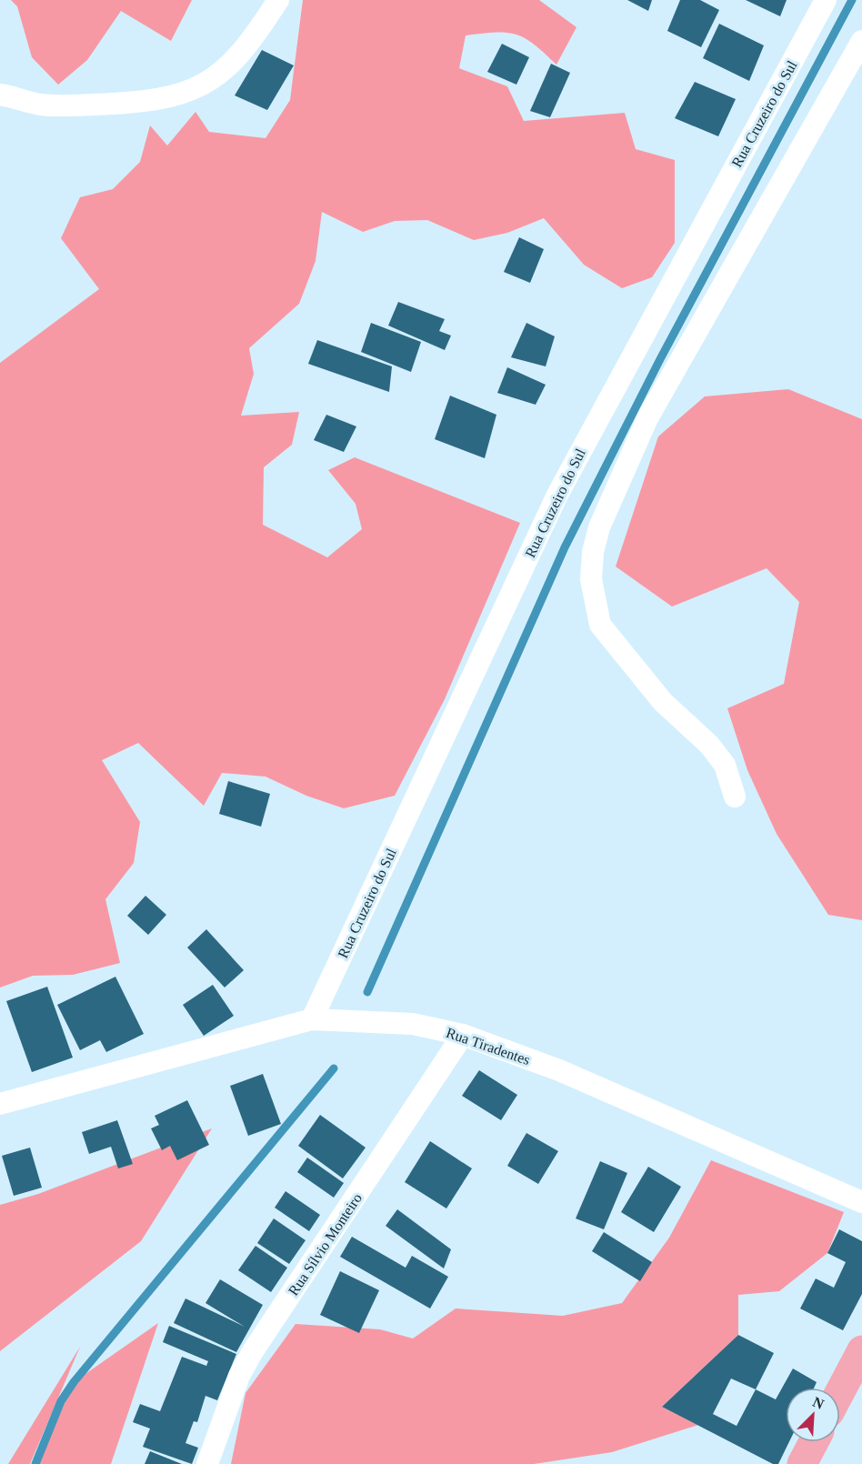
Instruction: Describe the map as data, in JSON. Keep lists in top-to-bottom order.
{
  "streets": {
    "street": ["Rua Cruzeiro do Sul", "Rua Tiradentes", "Rua Sílvio Monteiro"]
  },
  "crossings": [
    ["Rua Cruzeiro do Sul", "Rua Tiradentes"],
    ["Rua Tiradentes", "Rua Sílvio Monteiro"]
  ],
  "north": "top right"
}
